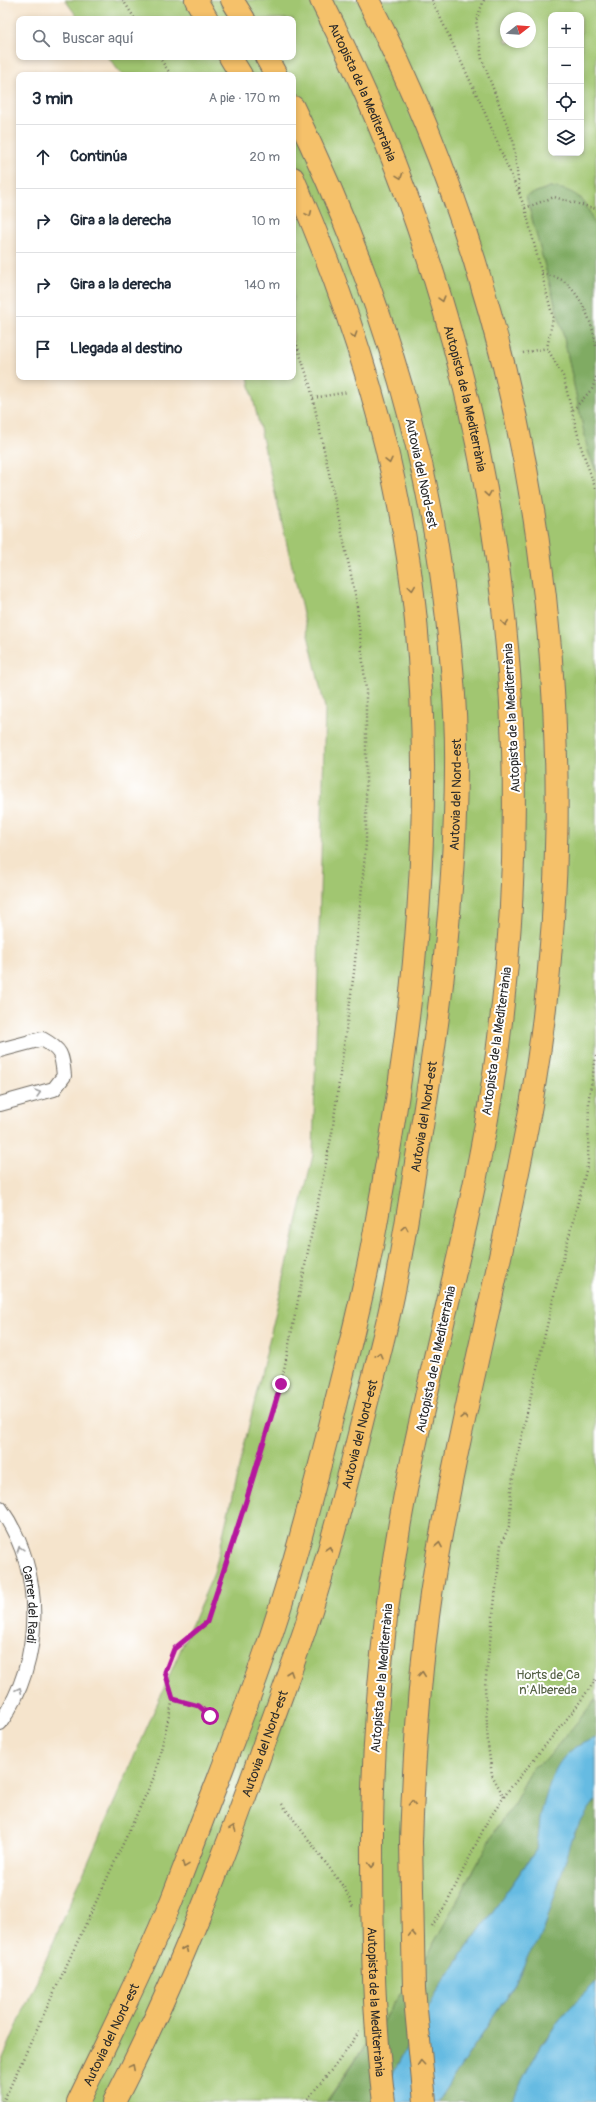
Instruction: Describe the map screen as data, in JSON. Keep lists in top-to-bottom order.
{
  "streets": {
    "highway": ["Autopista de la Mediterrània", "Autovia del Nord-est"],
    "street": ["Carrer del Radi"]
  },
  "one_way": ["Carrer del Radi"],
  "parks": ["Horts de Ca n'Albereda"],
  "north": "right",
  "page": {
    "map_buttons": ["+", "−"],
    "search": "Buscar aquí",
    "heading": ["3 min", "A pie · 170 m"],
    "list": [
      ["Continúa", "20 m"],
      ["Gira a la derecha", "10 m"],
      ["Gira a la derecha", "140 m"],
      "Llegada al destino"
    ]
  }
}
